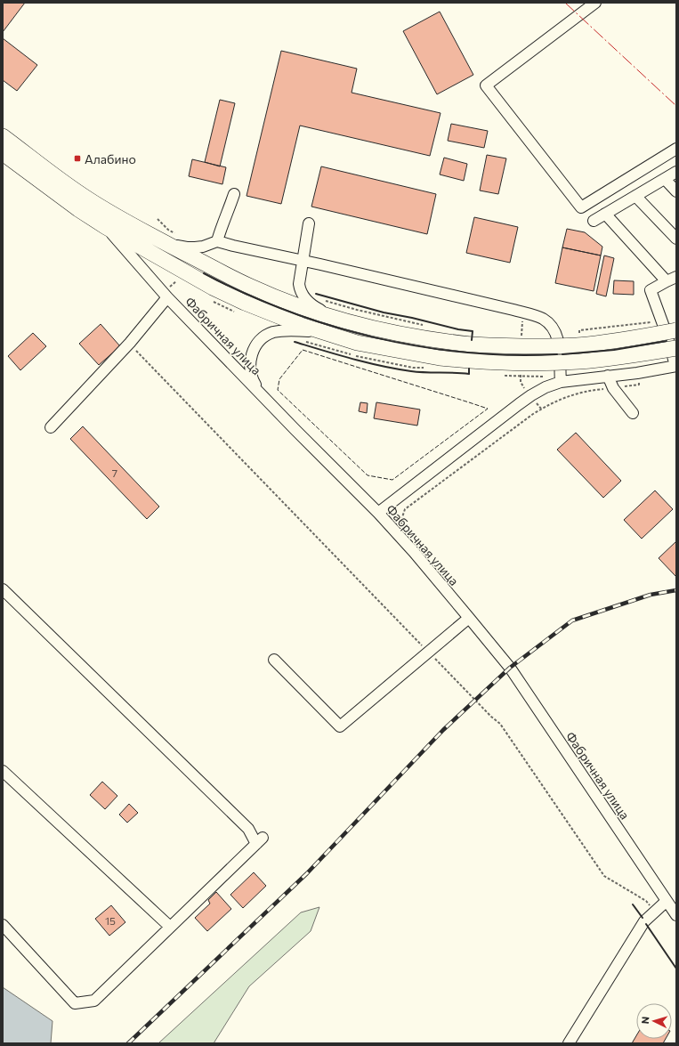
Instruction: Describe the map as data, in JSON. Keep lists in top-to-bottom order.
{
  "streets": {
    "street": ["Фабричная улица"]
  },
  "places": {
    "transit": ["Алабино"]
  },
  "house_numbers": ["7", "15"],
  "north": "left"
}
